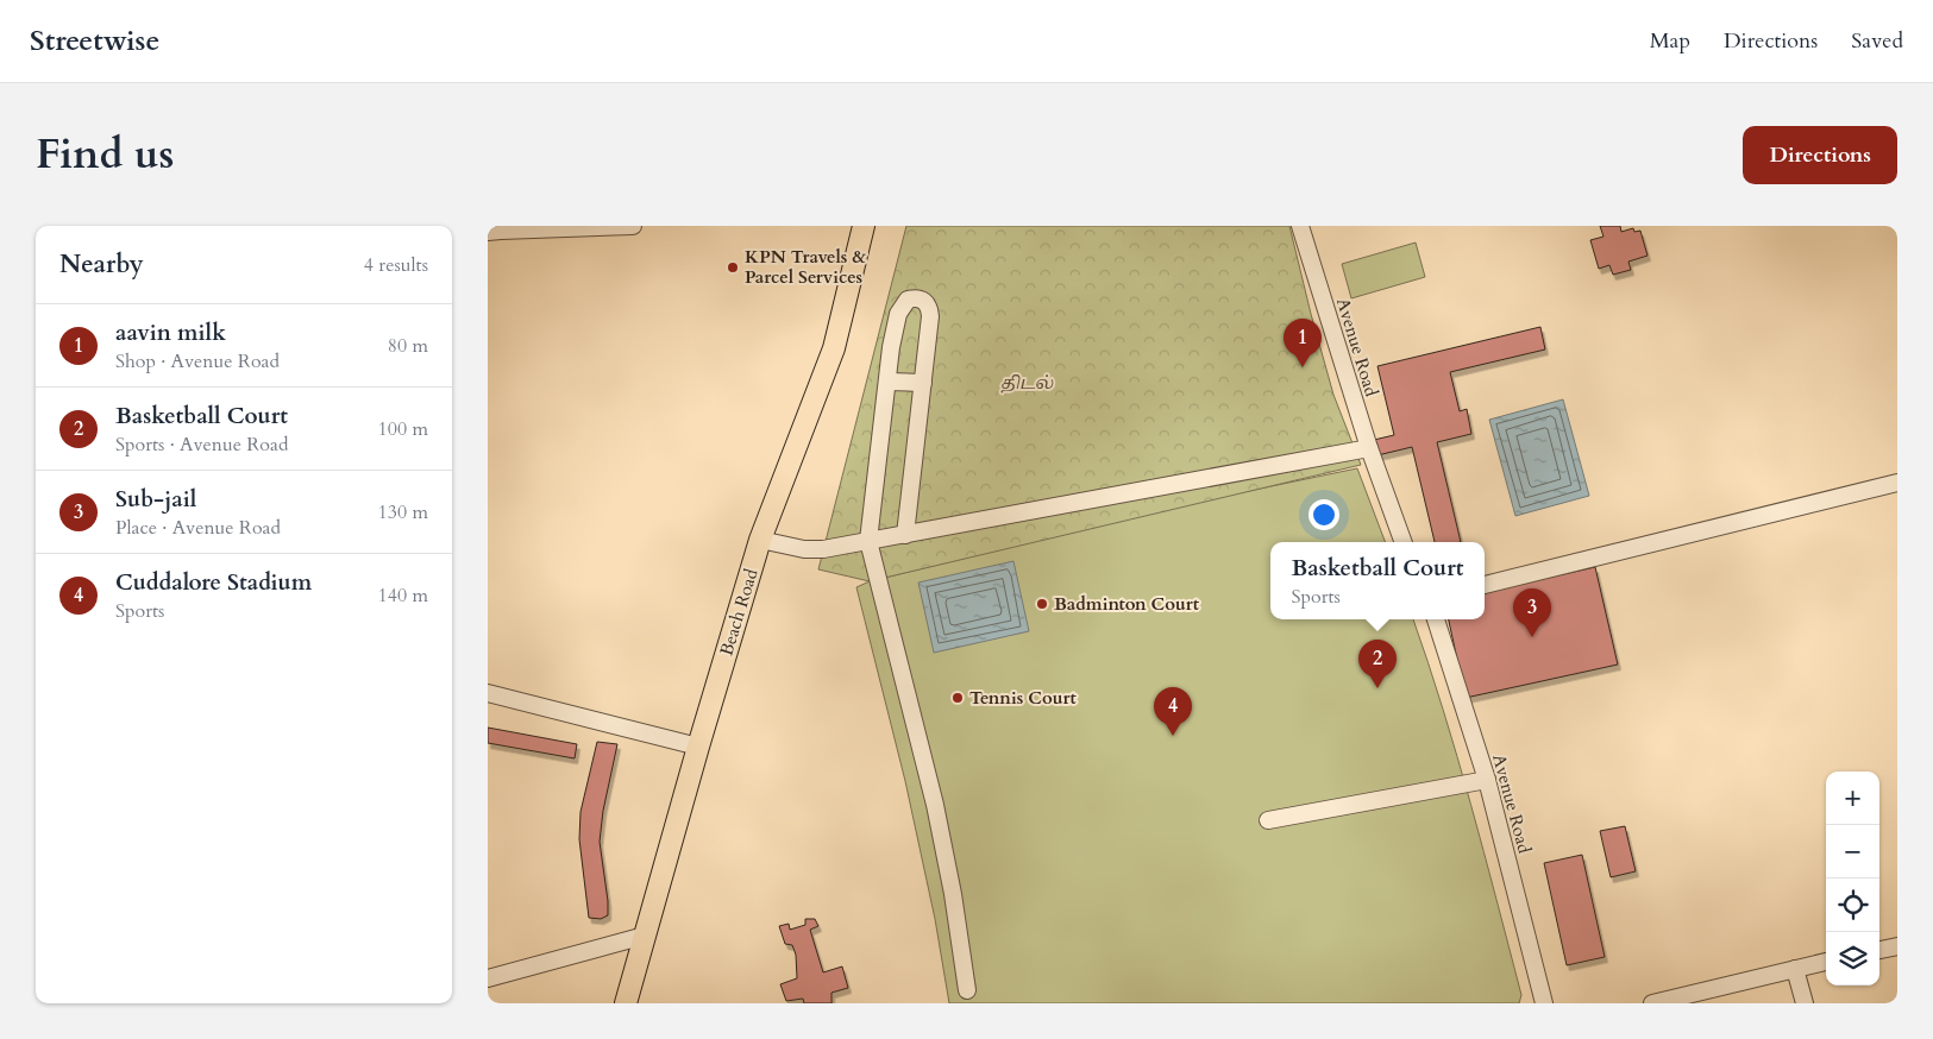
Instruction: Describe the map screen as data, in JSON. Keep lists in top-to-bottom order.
{
  "streets": {
    "main road": ["Beach Road"],
    "street": ["Avenue Road"]
  },
  "parks": ["திடல்"],
  "places": ["KPN Travels & Parcel Services", "Badminton Court", "Tennis Court"],
  "page": {
    "header": "Streetwise",
    "nav": ["Map", "Directions", "Saved"],
    "title": "Find us",
    "buttons": "Directions",
    "heading": ["Nearby", "4 results"],
    "list": [
      {
        "mark": "1",
        "name": "aavin milk",
        "note": "Shop · Avenue Road",
        "value": "80 m"
      },
      {
        "mark": "2",
        "name": "Basketball Court",
        "note": "Sports · Avenue Road",
        "value": "100 m"
      },
      {
        "mark": "3",
        "name": "Sub-jail",
        "note": "Place · Avenue Road",
        "value": "130 m"
      },
      {
        "mark": "4",
        "name": "Cuddalore Stadium",
        "note": "Sports",
        "value": "140 m"
      }
    ],
    "pins": [
      "1",
      "3",
      "2",
      "4"
    ],
    "popup": ["Basketball Court", "Sports"],
    "map_buttons": ["+", "−"]
  }
}
